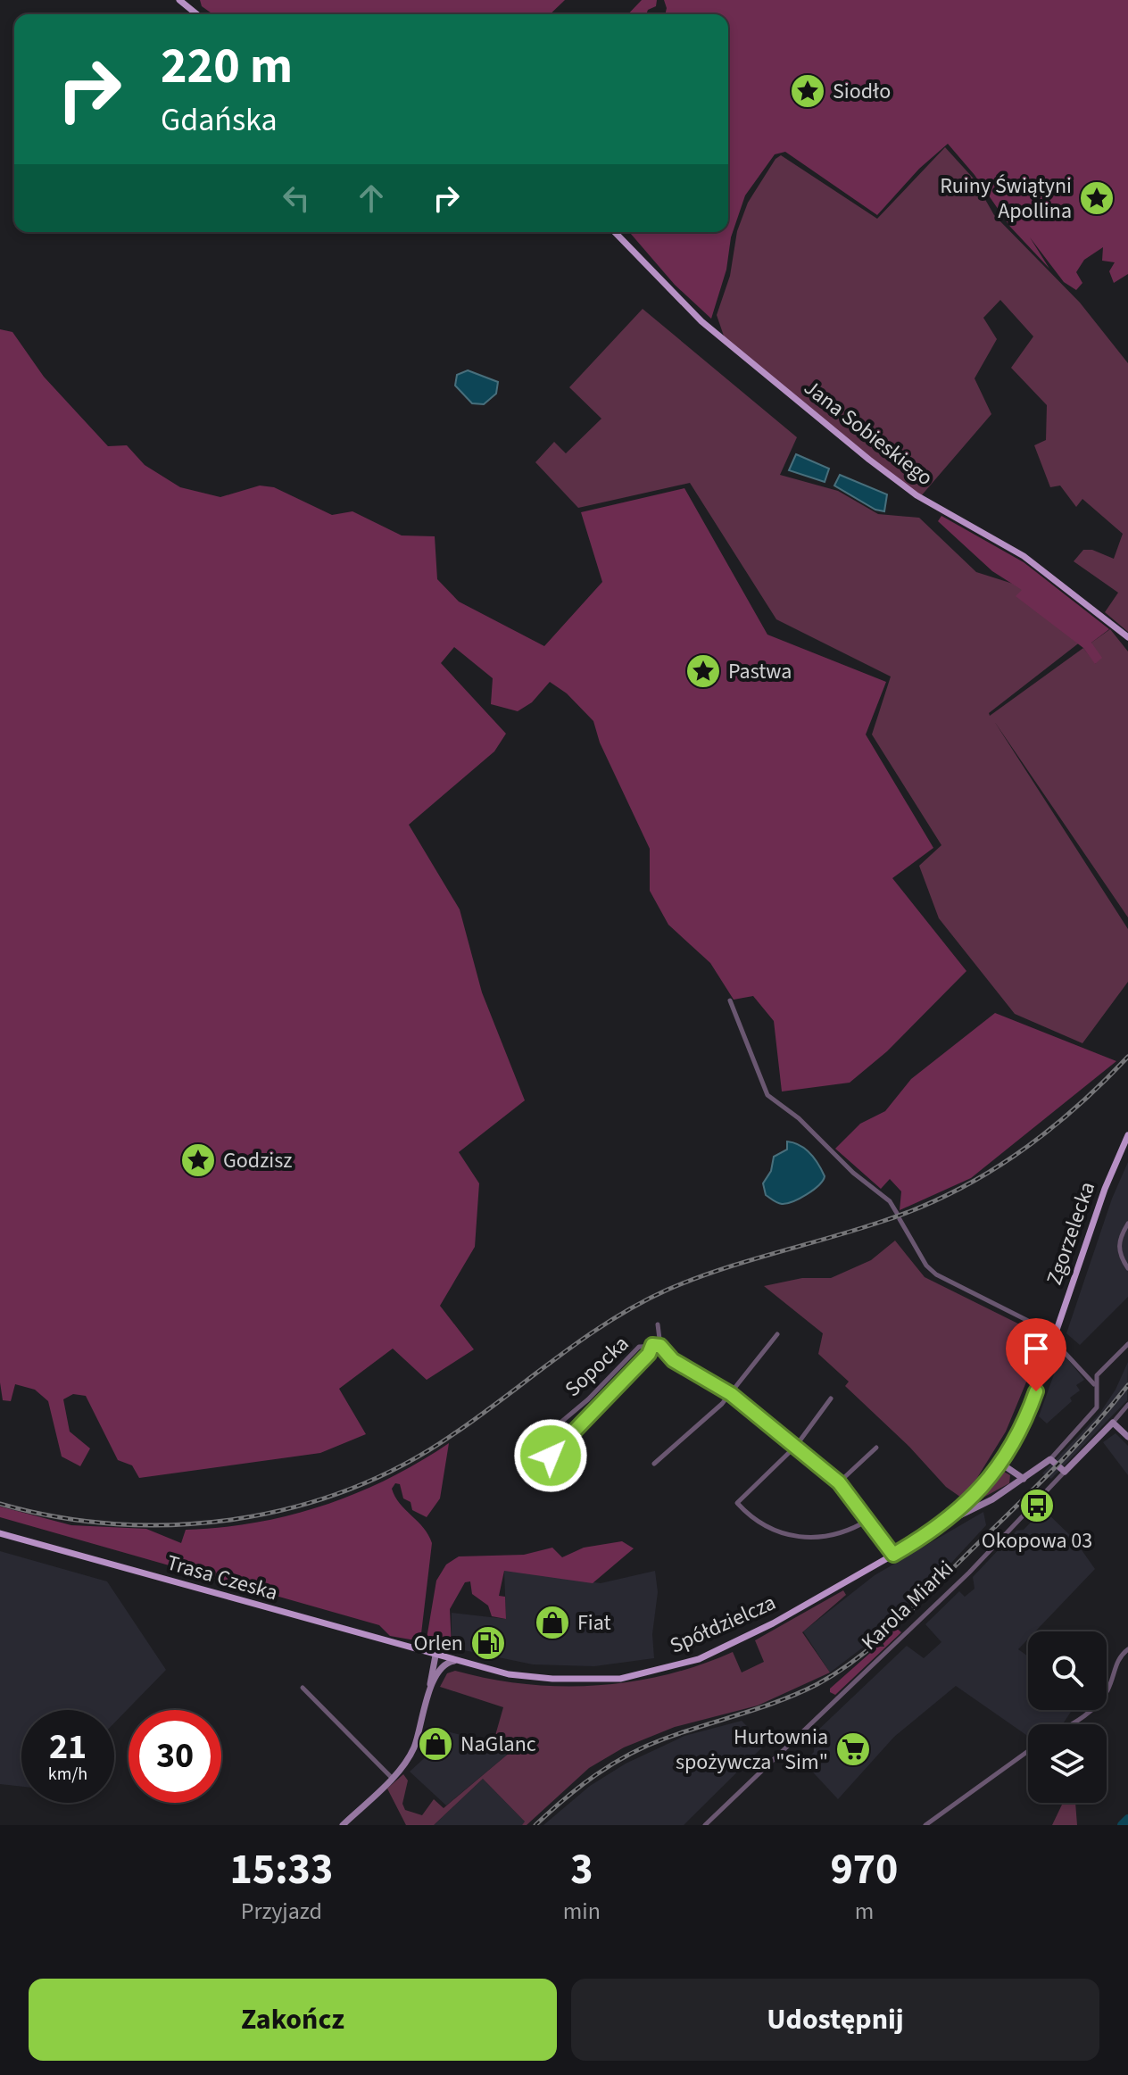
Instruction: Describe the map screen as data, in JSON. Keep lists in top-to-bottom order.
{
  "streets": {
    "main road": [
      "Jana Sobieskiego",
      "Zgorzelecka",
      "Trasa Czeska",
      "Spółdzielcza"
    ],
    "street": ["Sopocka", "Karola Miarki"]
  },
  "crossings": [
    ["Zgorzelecka", "Spółdzielcza"],
    ["Trasa Czeska", "Spółdzielcza"]
  ],
  "places": {
    "place": [
      "Siodło",
      "Ruiny Świątyni Apollina",
      "Pastwa",
      "Godzisz"
    ],
    "bus stop": ["Okopowa 03"],
    "shop": ["Fiat", "NaGlanc"],
    "fuel station": ["Orlen"],
    "supermarket": ["Hurtownia spożywcza \"Sim\""]
  },
  "page": {
    "turn": ["220 m", "Gdańska"],
    "speed": "21 km/h",
    "limit": "30",
    "eta": [
      "15:33",
      "Przyjazd",
      "3",
      "min",
      "970",
      "m"
    ],
    "buttons": ["Zakończ", "Udostępnij"]
  }
}
